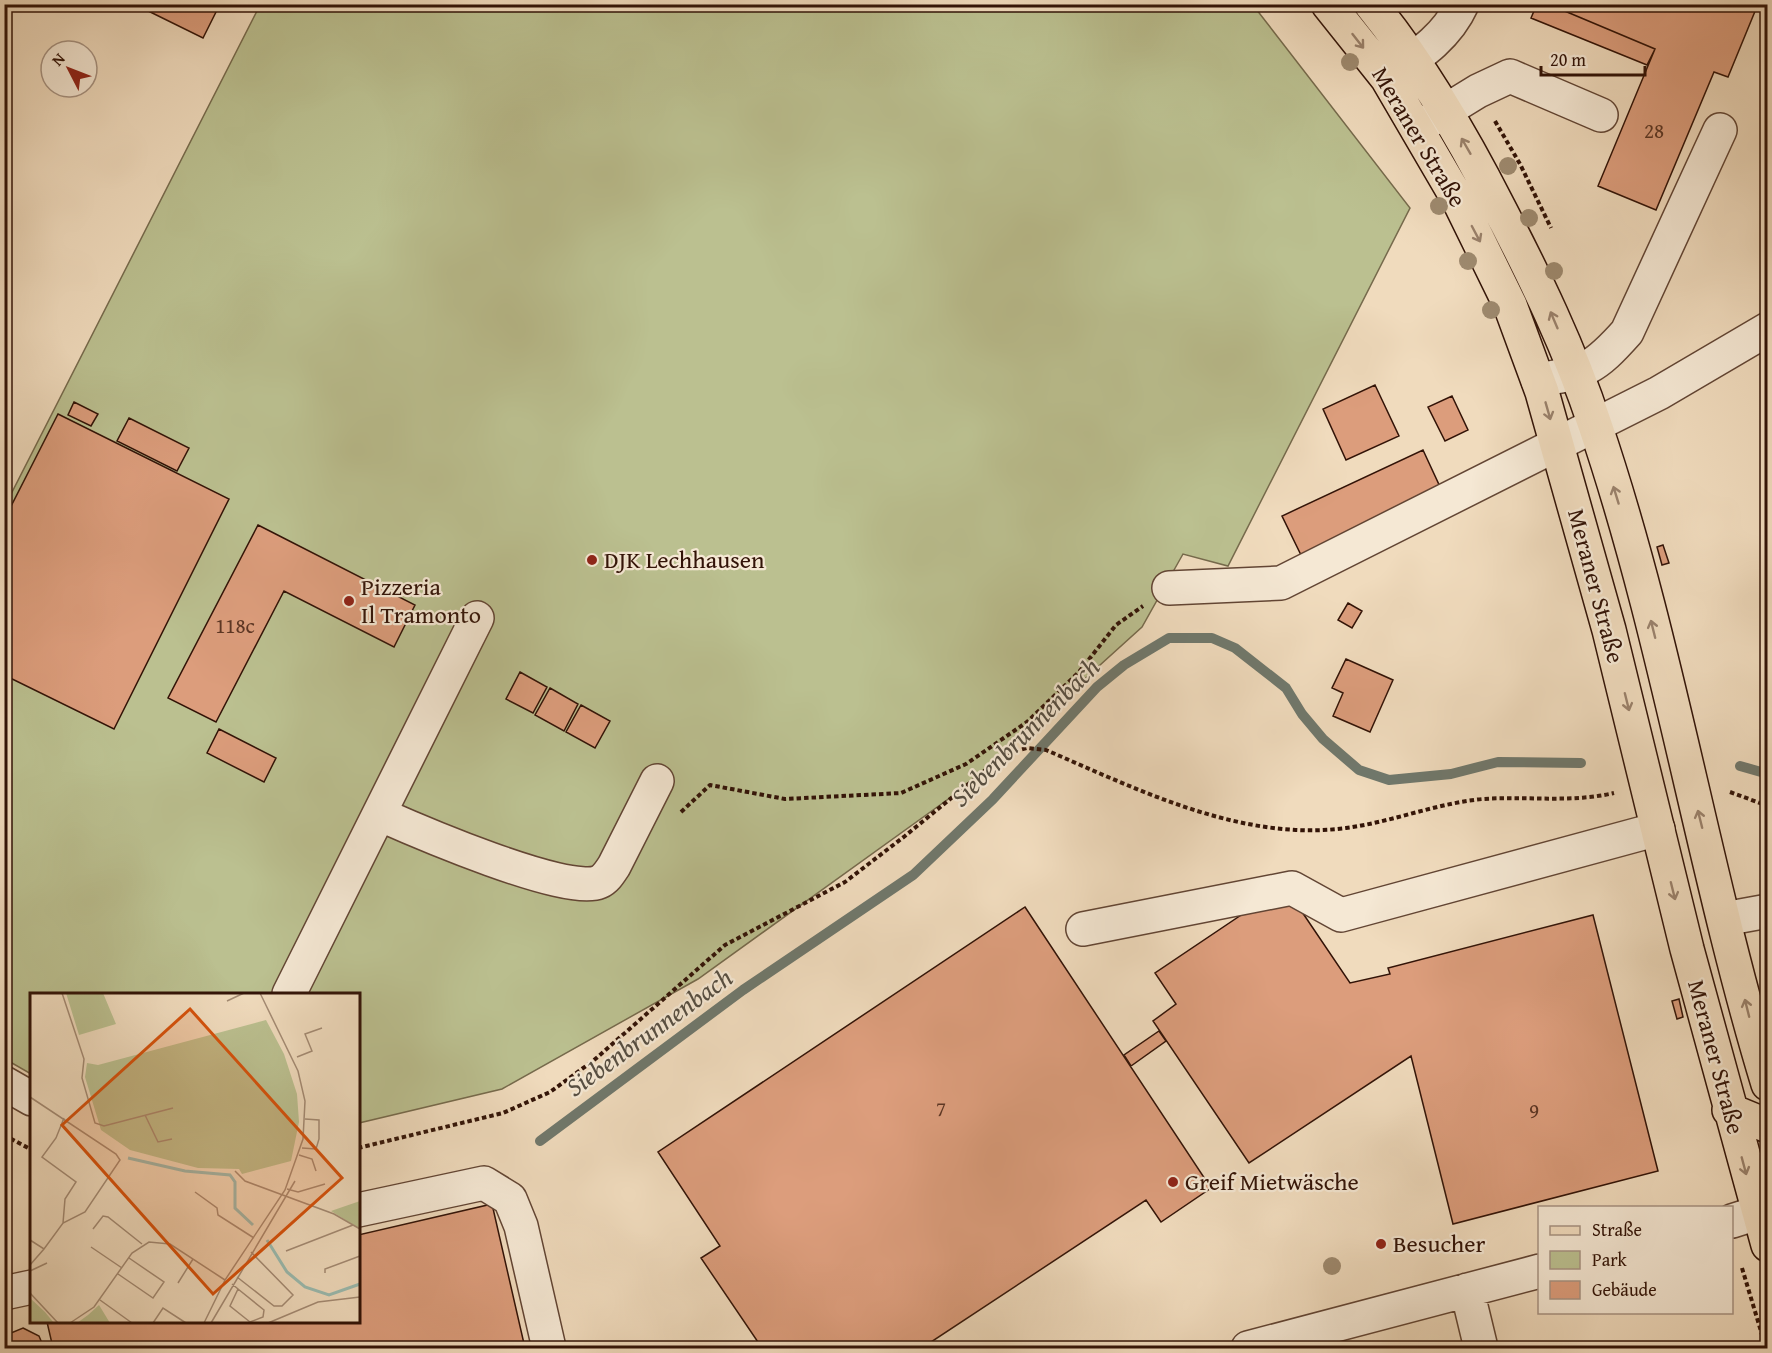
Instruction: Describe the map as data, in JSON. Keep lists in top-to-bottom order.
{
  "streets": {
    "main road": ["Meraner Straße"]
  },
  "water": ["Siebenbrunnenbach"],
  "places": [
    "DJK Lechhausen",
    "Pizzeria Il Tramonto",
    "Greif Mietwäsche",
    "Besucher"
  ],
  "house_numbers": [
    "28",
    "118c",
    "7",
    "9"
  ],
  "legend": ["Straße", "Park", "Gebäude"],
  "scale_bar": "20 m",
  "north": "top left"
}
